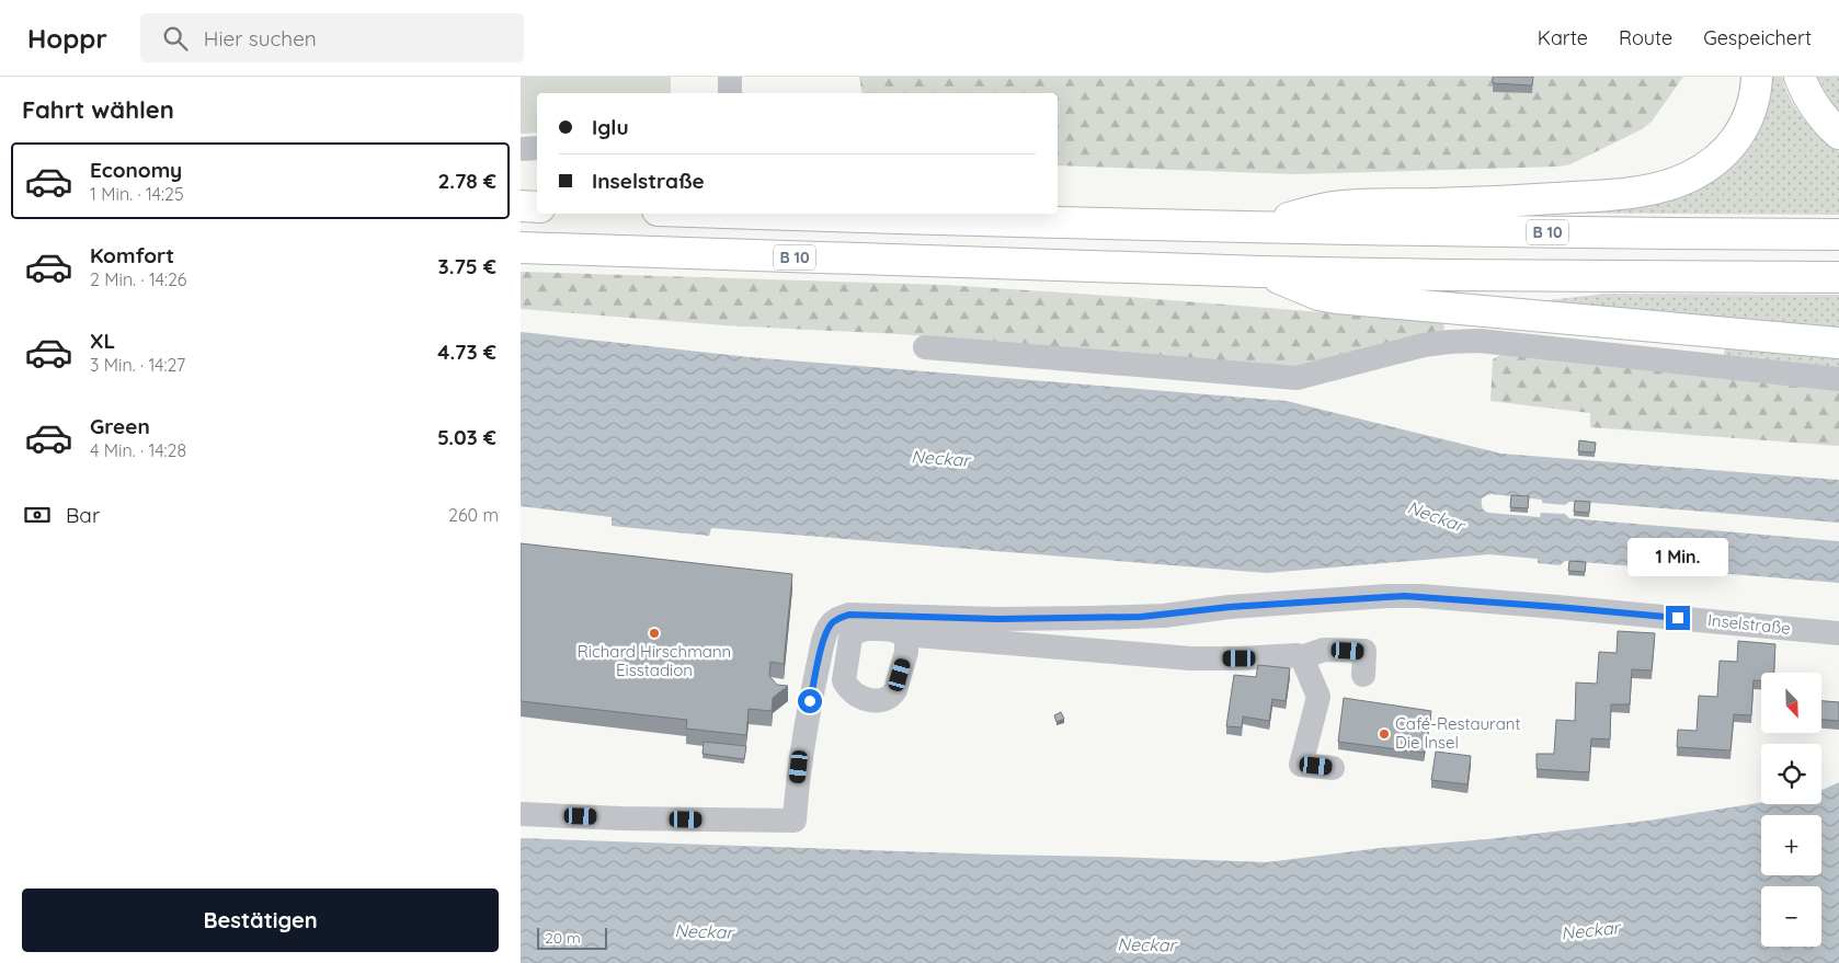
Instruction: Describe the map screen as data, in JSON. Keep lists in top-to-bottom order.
{
  "streets": {
    "highway": ["B 10"],
    "street": ["Inselstraße"]
  },
  "water": ["Neckar"],
  "places": ["Richard Hirschmann Eisstadion", "Café-Restaurant Die Insel"],
  "scale_bar": "20 m",
  "north": "bottom right",
  "page": {
    "header": "Hoppr",
    "search": "Hier suchen",
    "nav": ["Karte", "Route", "Gespeichert"],
    "heading": "Fahrt wählen",
    "banner": ["Iglu", "Inselstraße"],
    "list": [
      {
        "name": "Economy",
        "note": "1 Min. · 14:25",
        "value": "2.78 €"
      },
      {
        "name": "Komfort",
        "note": "2 Min. · 14:26",
        "value": "3.75 €"
      },
      {
        "name": "XL",
        "note": "3 Min. · 14:27",
        "value": "4.73 €"
      },
      {
        "name": "Green",
        "note": "4 Min. · 14:28",
        "value": "5.03 €"
      }
    ],
    "pay": ["Bar", "260 m"],
    "bubble": "1 Min.",
    "map_buttons": ["+", "−"],
    "buttons": "Bestätigen",
    "scale": "20 m"
  }
}
